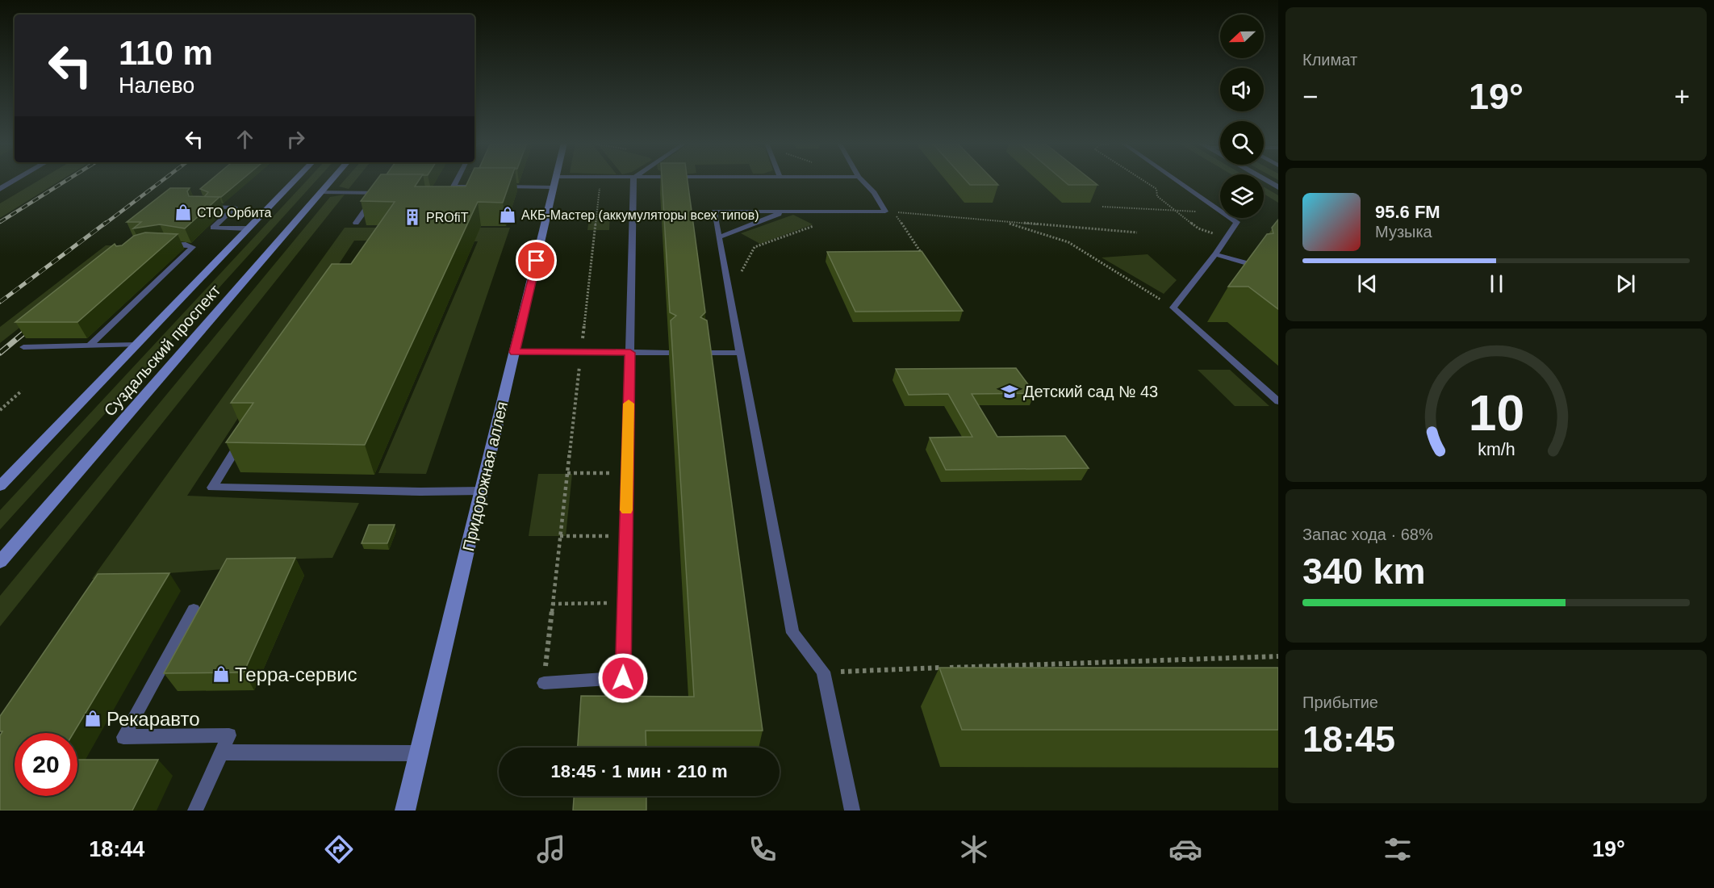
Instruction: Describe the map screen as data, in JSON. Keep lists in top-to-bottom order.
{
  "streets": {
    "main road": ["Суздальский проспект", "Придорожная аллея"]
  },
  "places": {
    "shop": [
      "СТО Орбита",
      "АКБ-Мастер (аккумуляторы всех типов)",
      "Терра-сервис",
      "Рекаравто"
    ],
    "building": ["PROfiT"],
    "school or university": ["Детский сад № 43"]
  },
  "north": "left",
  "page": {
    "tile": [
      "Климат",
      ["Запас хода · 68%", "340 km"],
      ["Прибытие", "18:45"]
    ],
    "turn": ["110 m", "Налево"],
    "heat": ["−", "19°", "+"],
    "song": ["95.6 FM", "Музыка"],
    "limit": "20",
    "trip": "18:45 · 1 мин · 210 m",
    "tabs": ["18:44", "19°"],
    "gauge": ["10", "km/h"]
  }
}
